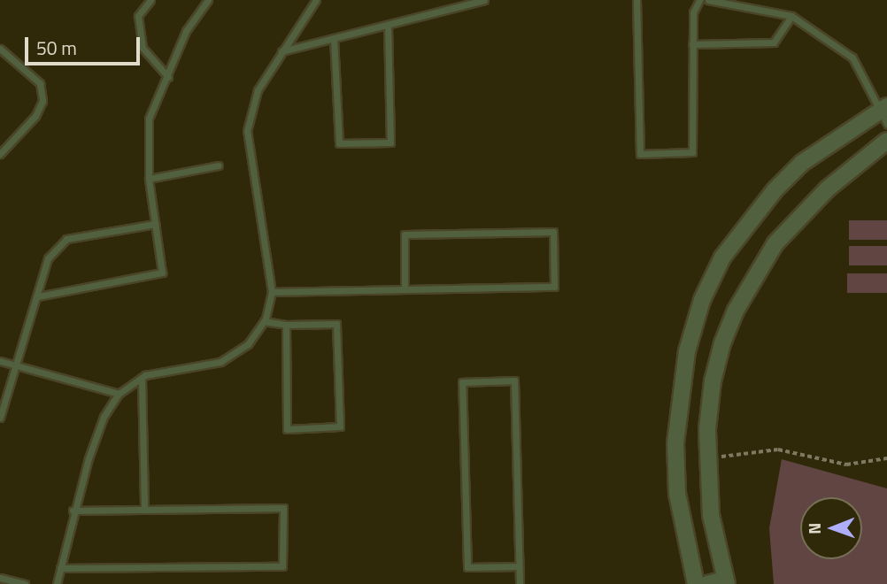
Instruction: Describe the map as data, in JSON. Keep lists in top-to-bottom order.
{
  "scale_bar": "50 m",
  "north": "left"
}
